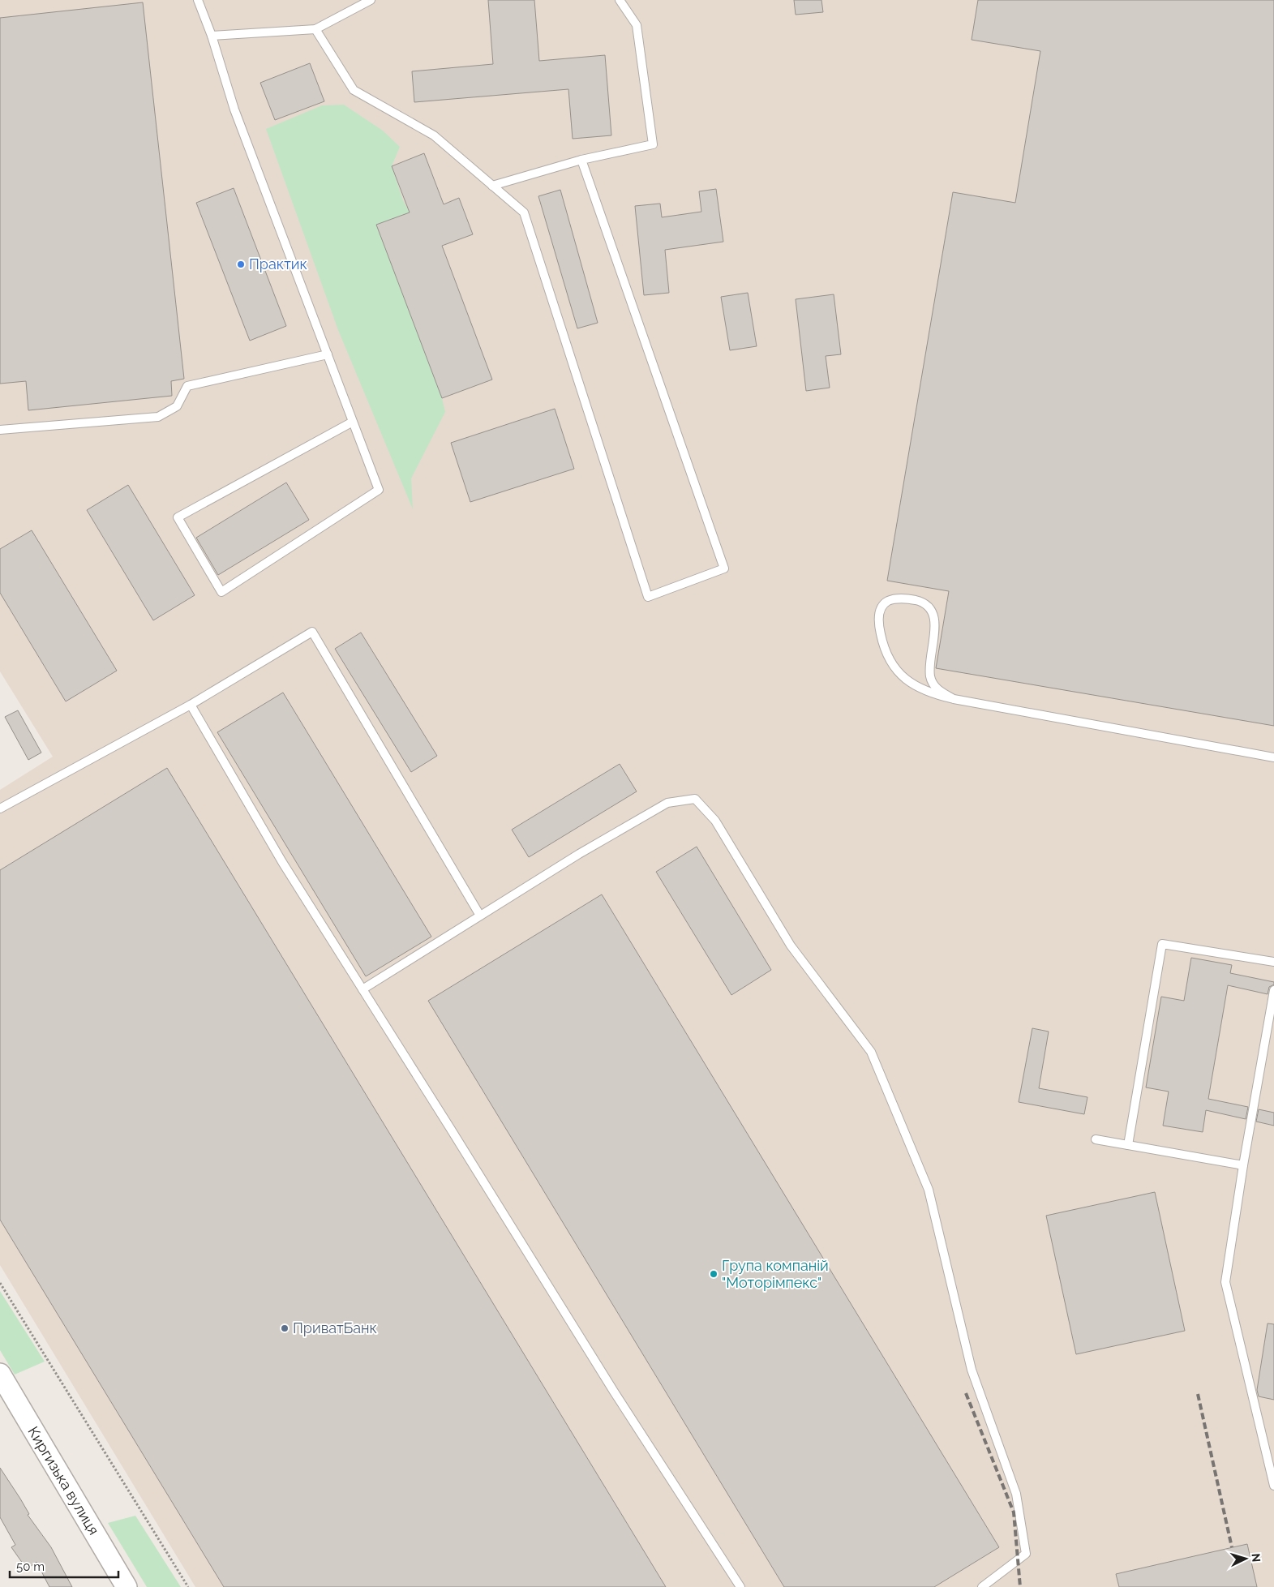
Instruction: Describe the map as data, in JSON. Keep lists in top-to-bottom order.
{
  "streets": {
    "street": ["Киргизька вулиця"]
  },
  "places": ["Практик", "Група компаній \"Моторімпекс\"", "ПриватБанк"],
  "scale_bar": "50 m",
  "north": "right"
}
